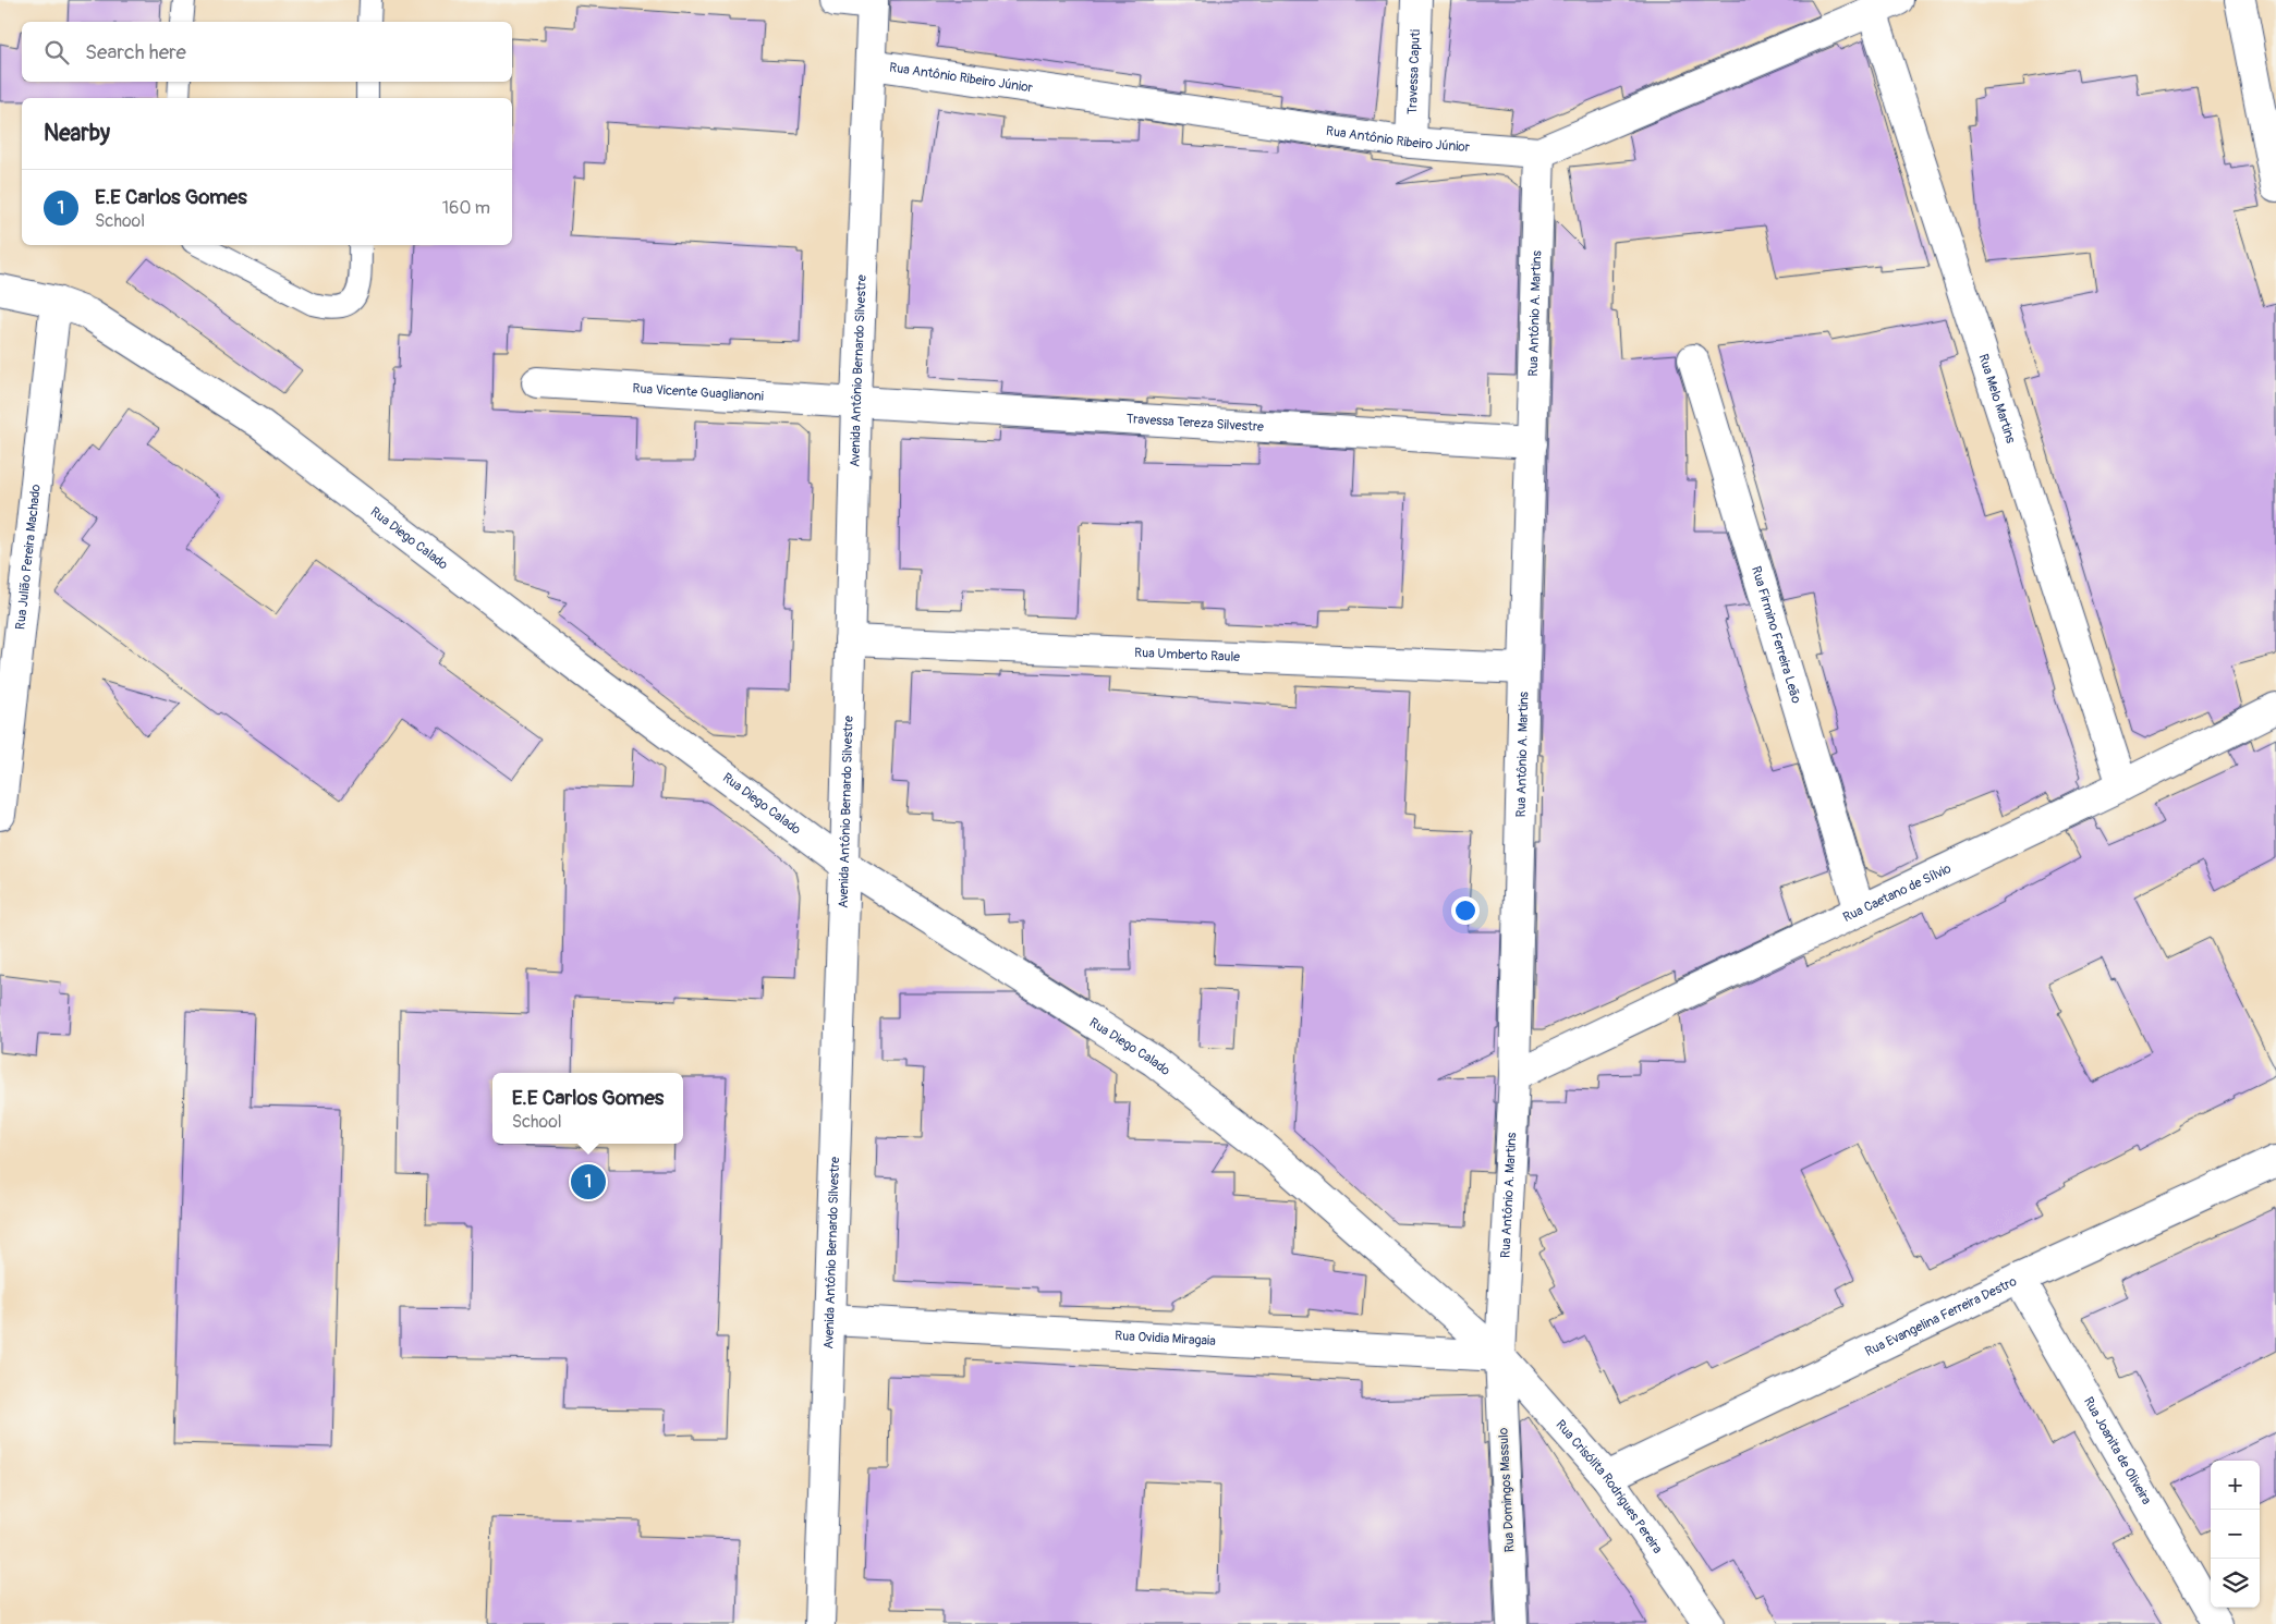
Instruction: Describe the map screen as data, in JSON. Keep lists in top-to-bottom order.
{
  "streets": {
    "street": [
      "Travessa Caputi",
      "Rua Antônio Ribeiro Júnior",
      "Rua Antônio A. Martins",
      "Avenida Antônio Bernardo Silvestre",
      "Rua Vicente Guaglianoni",
      "Rua Melo Martins",
      "Travessa Tereza Silvestre",
      "Rua Diego Calado",
      "Rua Julião Pereira Machado",
      "Rua Firmino Ferreira Leão",
      "Rua Umberto Raule",
      "Rua Caetano de Sílvio",
      "Rua Evangelina Ferreira Destro",
      "Rua Ovidia Miragaia",
      "Rua Joanita de Oliveira",
      "Rua Crisólita Rodrigues Pereira",
      "Rua Domingos Massulo"
    ]
  },
  "crossings": [
    ["Travessa Caputi", "Rua Antônio Ribeiro Júnior"],
    ["Rua Antônio Ribeiro Júnior", "Rua Antônio A. Martins"],
    ["Rua Antônio Ribeiro Júnior", "Avenida Antônio Bernardo Silvestre"],
    ["Rua Antônio Ribeiro Júnior", "Rua Melo Martins"],
    ["Rua Antônio A. Martins", "Travessa Tereza Silvestre"],
    ["Rua Antônio A. Martins", "Rua Diego Calado"],
    ["Rua Antônio A. Martins", "Rua Umberto Raule"],
    ["Rua Antônio A. Martins", "Rua Caetano de Sílvio"],
    ["Rua Antônio A. Martins", "Rua Ovidia Miragaia"],
    ["Rua Antônio A. Martins", "Rua Crisólita Rodrigues Pereira"],
    ["Rua Antônio A. Martins", "Rua Domingos Massulo"],
    ["Avenida Antônio Bernardo Silvestre", "Rua Vicente Guaglianoni"],
    ["Avenida Antônio Bernardo Silvestre", "Travessa Tereza Silvestre"],
    ["Avenida Antônio Bernardo Silvestre", "Rua Diego Calado"],
    ["Avenida Antônio Bernardo Silvestre", "Rua Umberto Raule"],
    ["Avenida Antônio Bernardo Silvestre", "Rua Ovidia Miragaia"],
    ["Rua Vicente Guaglianoni", "Travessa Tereza Silvestre"],
    ["Rua Melo Martins", "Rua Caetano de Sílvio"],
    ["Rua Diego Calado", "Rua Julião Pereira Machado"],
    ["Rua Diego Calado", "Rua Ovidia Miragaia"],
    ["Rua Diego Calado", "Rua Crisólita Rodrigues Pereira"],
    ["Rua Diego Calado", "Rua Domingos Massulo"],
    ["Rua Firmino Ferreira Leão", "Rua Caetano de Sílvio"],
    ["Rua Evangelina Ferreira Destro", "Rua Joanita de Oliveira"],
    ["Rua Evangelina Ferreira Destro", "Rua Crisólita Rodrigues Pereira"],
    ["Rua Ovidia Miragaia", "Rua Crisólita Rodrigues Pereira"],
    ["Rua Ovidia Miragaia", "Rua Domingos Massulo"],
    ["Rua Crisólita Rodrigues Pereira", "Rua Domingos Massulo"]
  ],
  "page": {
    "search": "Search here",
    "heading": "Nearby",
    "list": [
      {
        "mark": "1",
        "name": "E.E Carlos Gomes",
        "note": "School",
        "value": "160 m"
      }
    ],
    "popup": ["E.E Carlos Gomes", "School"],
    "pins": "1",
    "map_buttons": ["+", "−"]
  }
}
